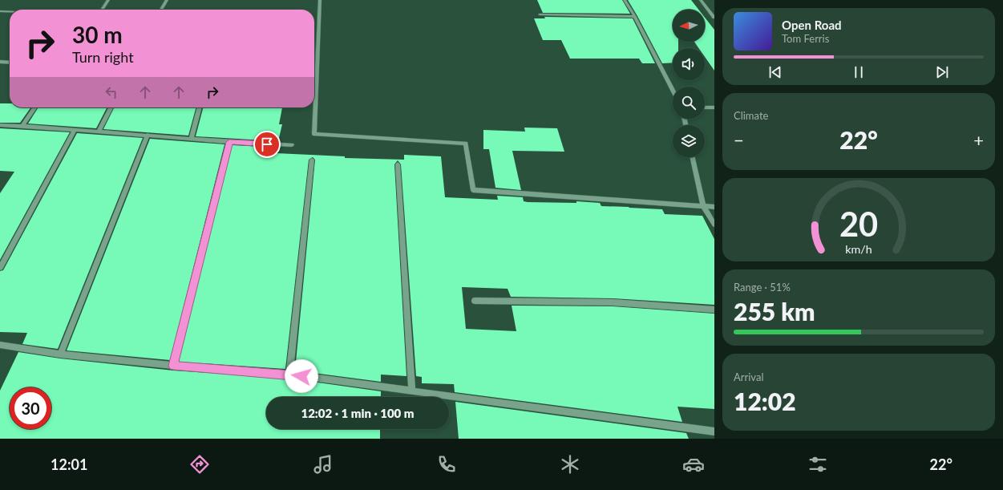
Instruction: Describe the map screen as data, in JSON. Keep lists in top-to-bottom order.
{
  "north": "left",
  "page": {
    "turn": ["30 m", "Turn right"],
    "song": ["Open Road", "Tom Ferris"],
    "tile": [
      "Climate",
      ["Range · 51%", "255 km"],
      ["Arrival", "12:02"]
    ],
    "heat": ["−", "22°", "+"],
    "limit": "30",
    "trip": "12:02 · 1 min · 100 m",
    "tabs": ["12:01", "22°"],
    "gauge": ["20", "km/h"]
  }
}
